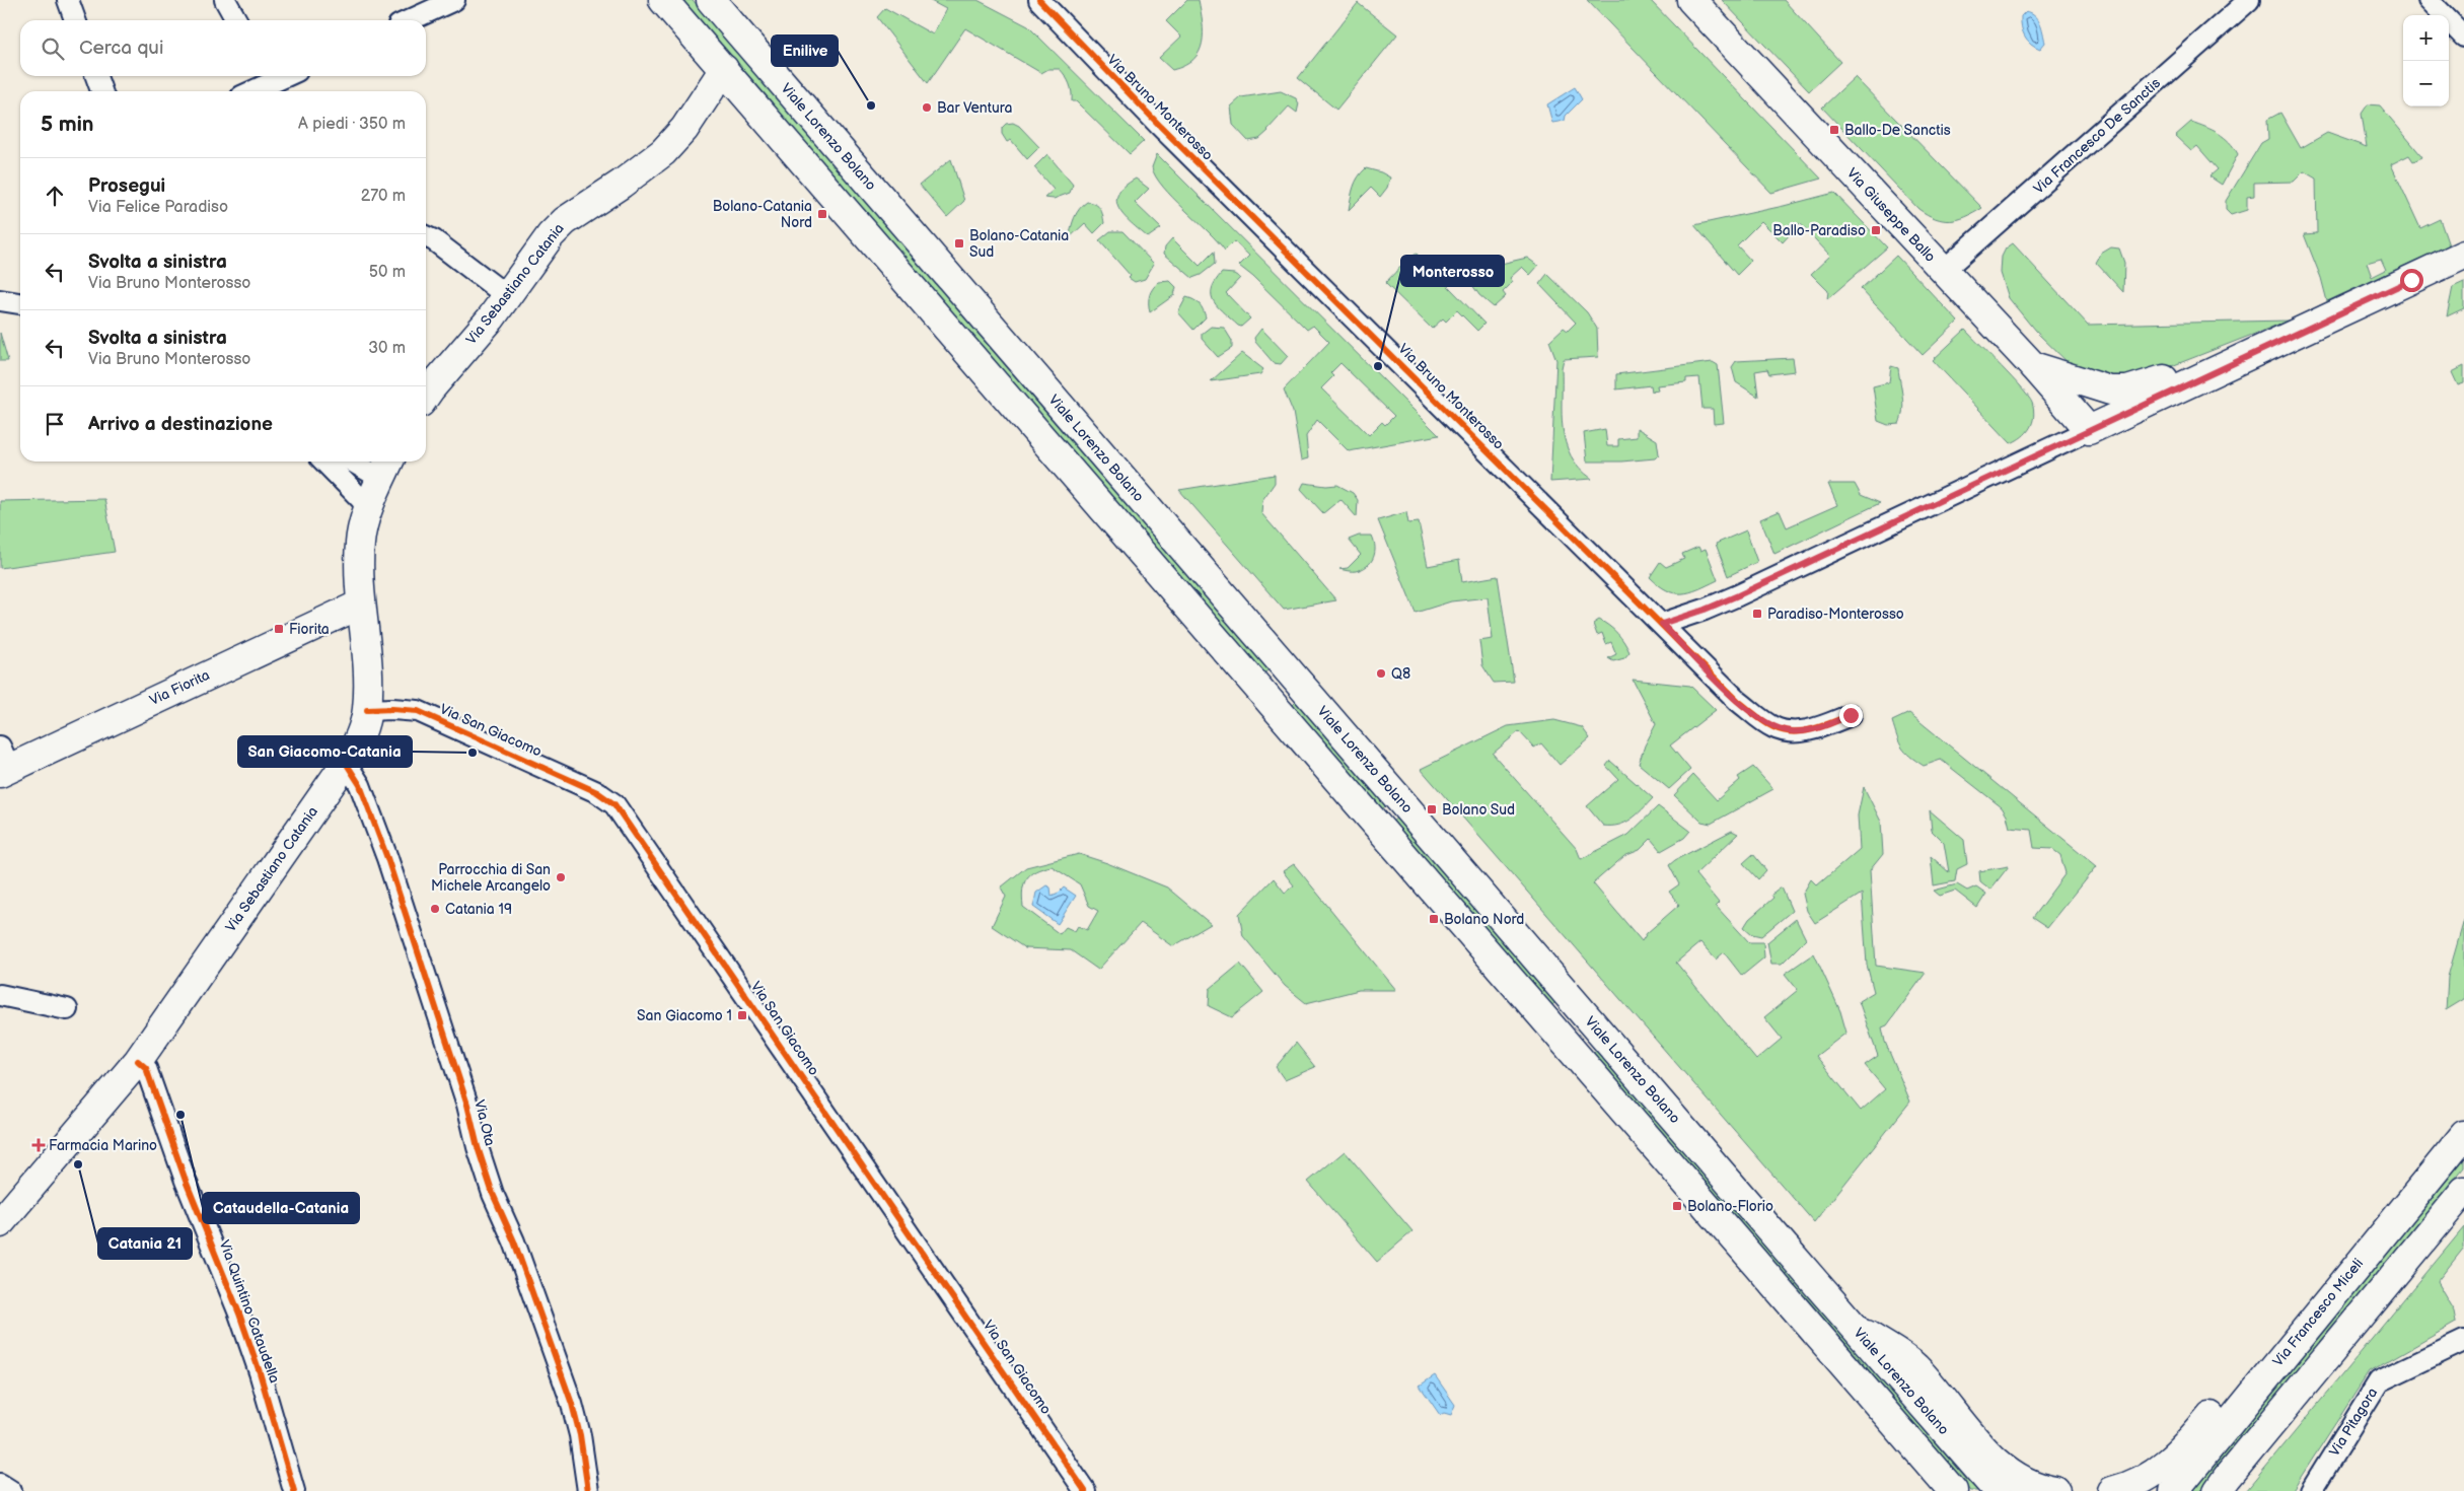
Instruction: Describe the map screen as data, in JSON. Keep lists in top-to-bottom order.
{
  "streets": {
    "main road": [
      "Viale Lorenzo Bolano",
      "Via Giuseppe Ballo",
      "Via Sebastiano Catania",
      "Via Fiorita",
      "Via Francesco Miceli"
    ],
    "street": [
      "Via Bruno Monterosso",
      "Via Francesco De Sanctis",
      "Via San Giacomo",
      "Via Ota",
      "Via Quintino Cataudella",
      "Via Pitagora"
    ]
  },
  "crossings": [
    ["Via Francesco De Sanctis", "Via Giuseppe Ballo"],
    ["Via Sebastiano Catania", "Via Fiorita"],
    ["Via Sebastiano Catania", "Via San Giacomo"],
    ["Via Sebastiano Catania", "Via Ota"],
    ["Via Sebastiano Catania", "Via Quintino Cataudella"]
  ],
  "places": {
    "other": [
      "Enilive",
      "Bar Ventura",
      "Monterosso",
      "Q8",
      "San Giacomo-Catania",
      "Parrocchia di San Michele Arcangelo",
      "Catania 19",
      "Cataudella-Catania",
      "Catania 21"
    ],
    "transit": [
      "Ballo-De Sanctis",
      "Bolano-Catania Nord",
      "Ballo-Paradiso",
      "Bolano-Catania Sud",
      "Paradiso-Monterosso",
      "Fiorita",
      "Bolano Sud",
      "Bolano Nord",
      "San Giacomo 1",
      "Bolano-Florio"
    ],
    "health": ["Farmacia Marino"]
  },
  "page": {
    "map_buttons": ["+", "−"],
    "search": "Cerca qui",
    "heading": ["5 min", "A piedi · 350 m"],
    "list": [
      ["Prosegui", "Via Felice Paradiso", "270 m"],
      ["Svolta a sinistra", "Via Bruno Monterosso", "50 m"],
      ["Svolta a sinistra", "Via Bruno Monterosso", "30 m"],
      "Arrivo a destinazione"
    ]
  }
}
